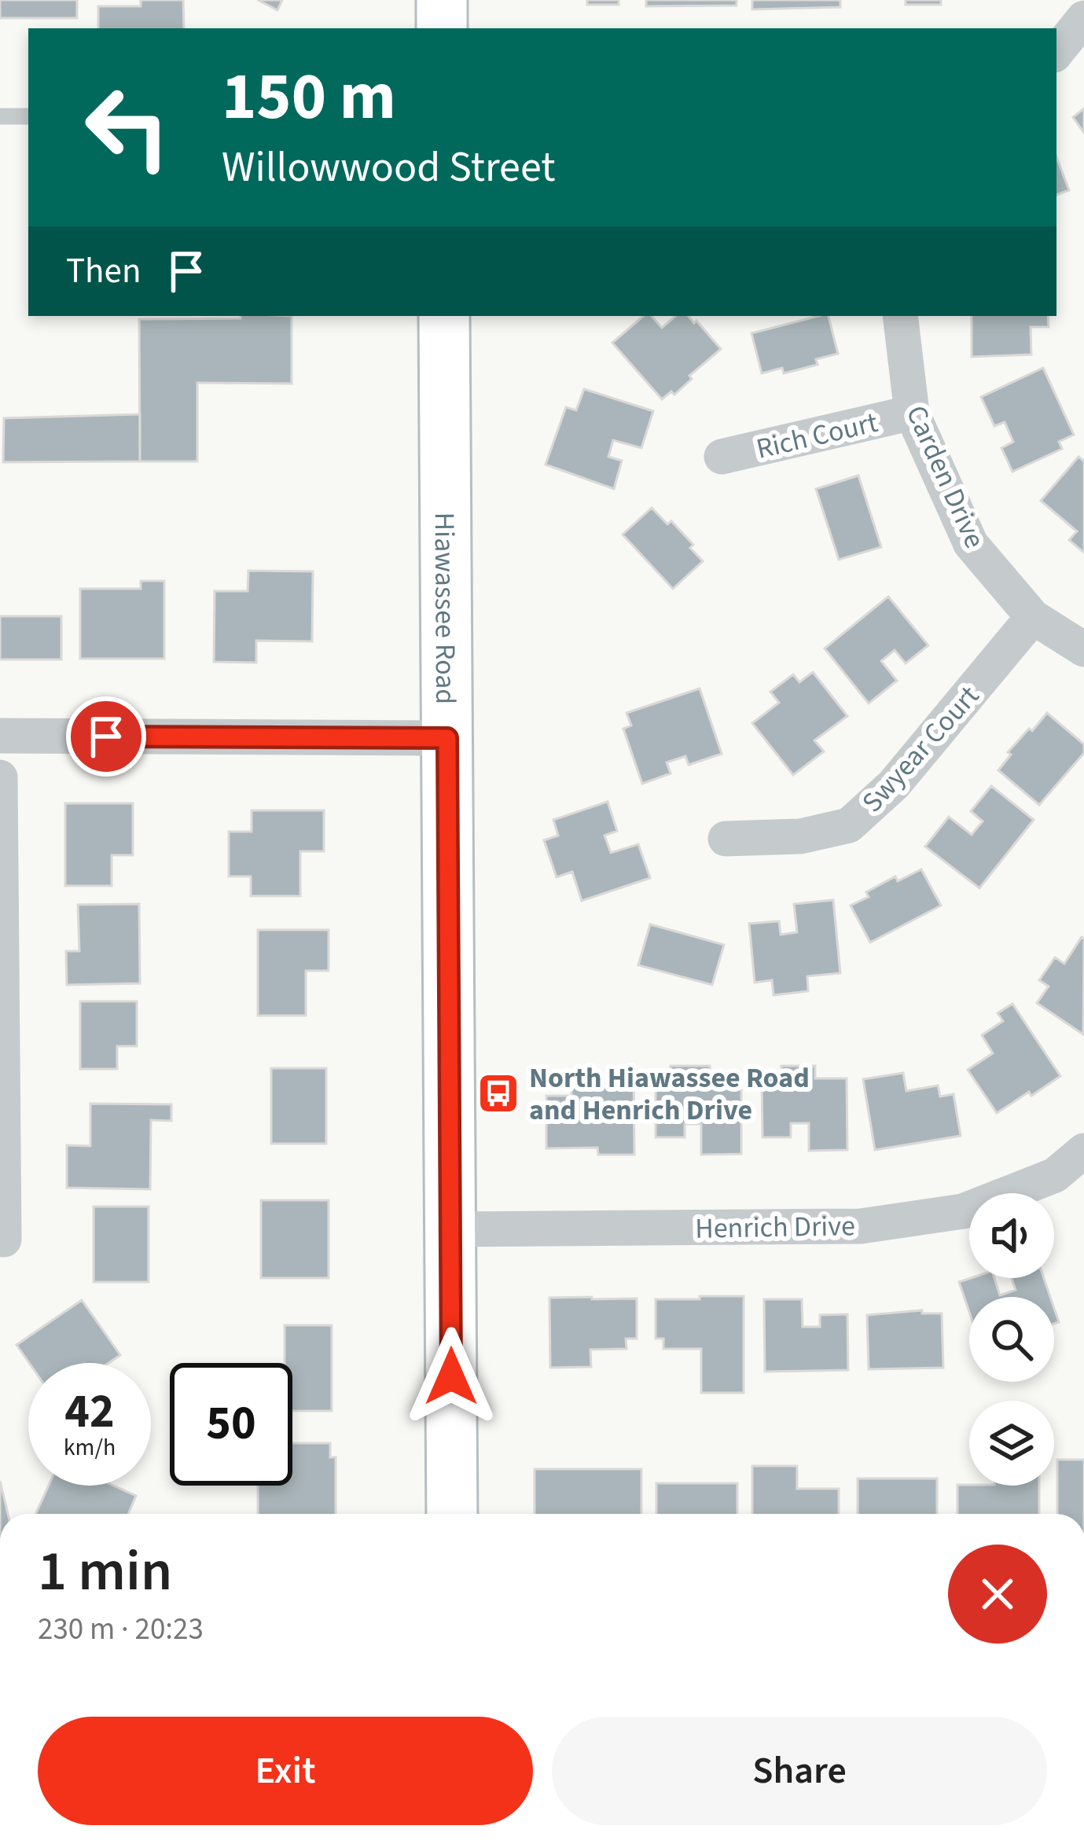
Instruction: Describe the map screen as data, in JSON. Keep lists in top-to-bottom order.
{
  "streets": {
    "main road": ["Hiawassee Road"],
    "street": [
      "Rich Court",
      "Carden Drive",
      "Swyear Court",
      "Henrich Drive"
    ]
  },
  "crossings": [
    ["Rich Court", "Carden Drive"],
    ["Carden Drive", "Swyear Court"],
    ["Hiawassee Road", "Henrich Drive"]
  ],
  "places": {
    "bus stop": ["North Hiawassee Road and Henrich Drive"]
  },
  "page": {
    "turn": ["150 m", "Willowwood Street"],
    "then": "Then",
    "speed": "42 km/h",
    "limit": "50",
    "heading": ["1 min", "230 m · 20:23"],
    "buttons": ["Exit", "Share"]
  }
}
